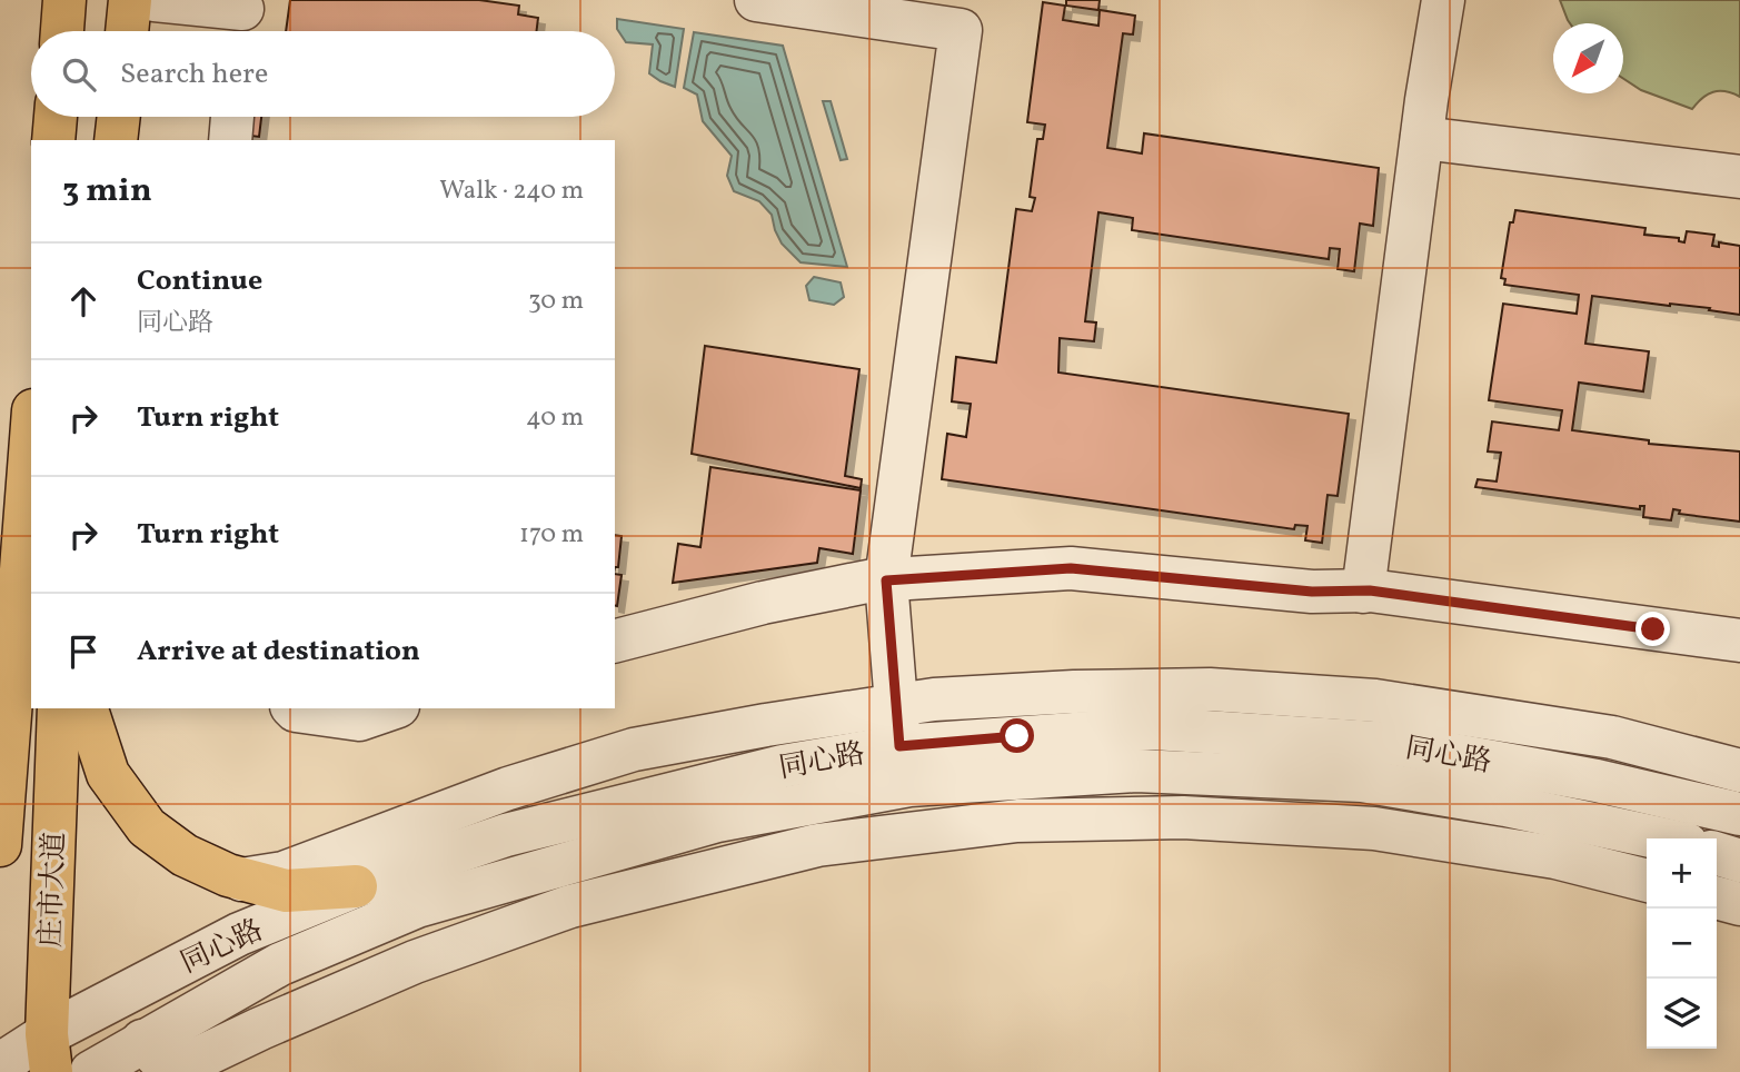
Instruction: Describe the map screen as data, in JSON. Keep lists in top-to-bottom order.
{
  "streets": {
    "main road": ["庄市大道"],
    "street": ["同心路"]
  },
  "crossings": [
    ["同心路", "庄市大道"]
  ],
  "north": "bottom left",
  "page": {
    "search": "Search here",
    "heading": ["3 min", "Walk · 240 m"],
    "list": [
      ["Continue", "同心路", "30 m"],
      ["Turn right", "40 m"],
      ["Turn right", "170 m"],
      "Arrive at destination"
    ],
    "map_buttons": ["+", "−"]
  }
}
